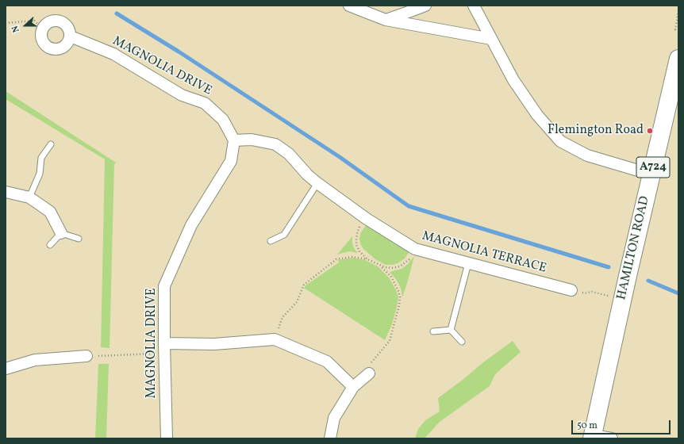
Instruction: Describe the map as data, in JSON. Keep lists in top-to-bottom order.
{
  "streets": {
    "main road": ["A724", "HAMILTON ROAD"],
    "street": ["MAGNOLIA DRIVE", "MAGNOLIA TERRACE"]
  },
  "crossings": [
    ["MAGNOLIA DRIVE", "MAGNOLIA TERRACE"]
  ],
  "places": ["Flemington Road"],
  "scale_bar": "50 m",
  "north": "left"
}
